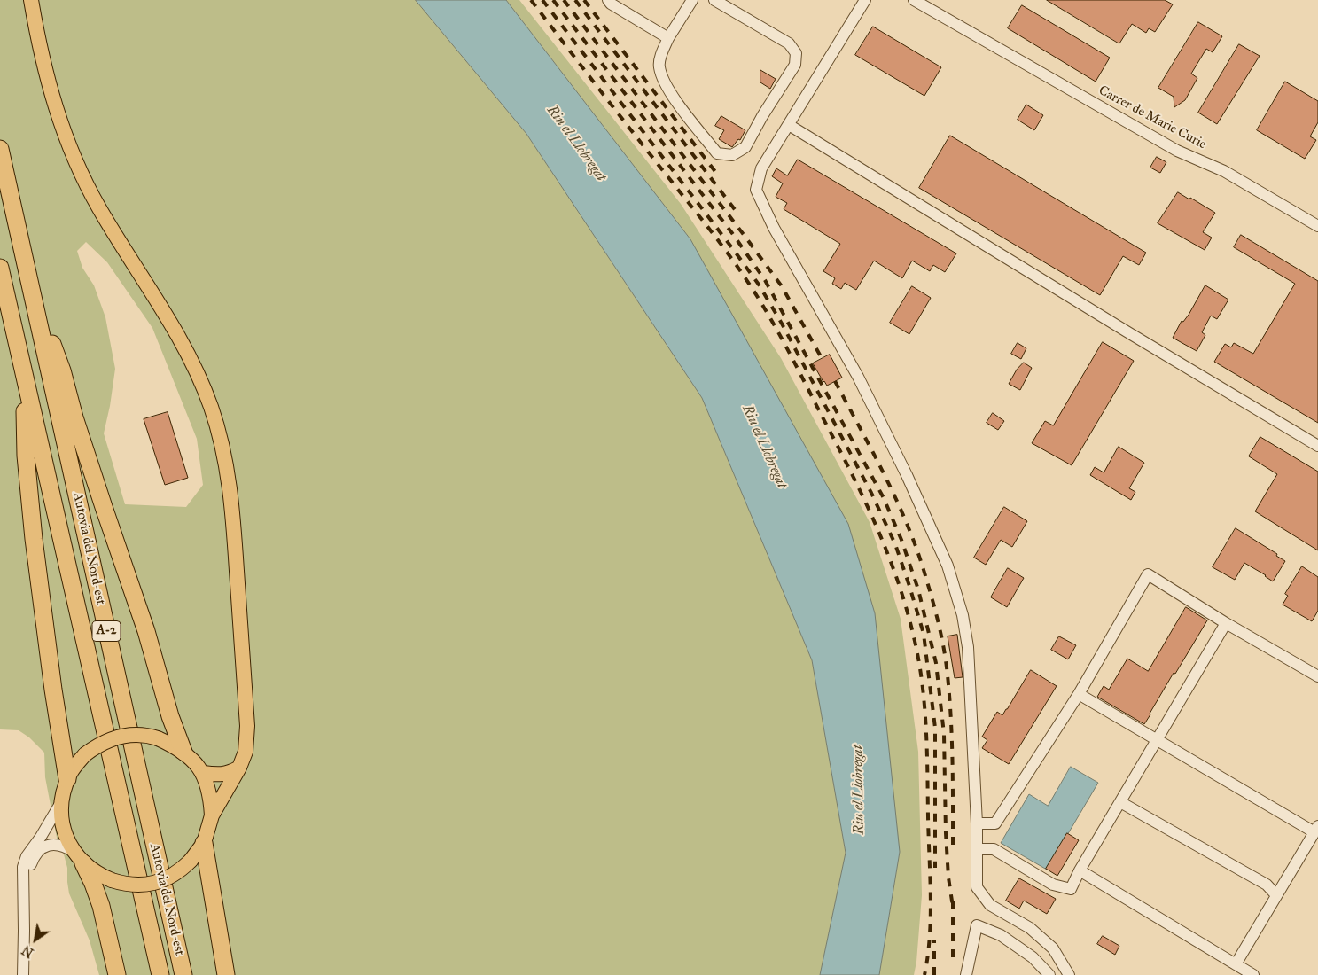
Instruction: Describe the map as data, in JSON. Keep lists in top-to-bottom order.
{
  "streets": {
    "highway": ["Autovia del Nord-est", "A-2"],
    "street": ["Carrer de Marie Curie"]
  },
  "water": ["Riu el Llobregat"],
  "north": "bottom left"
}
